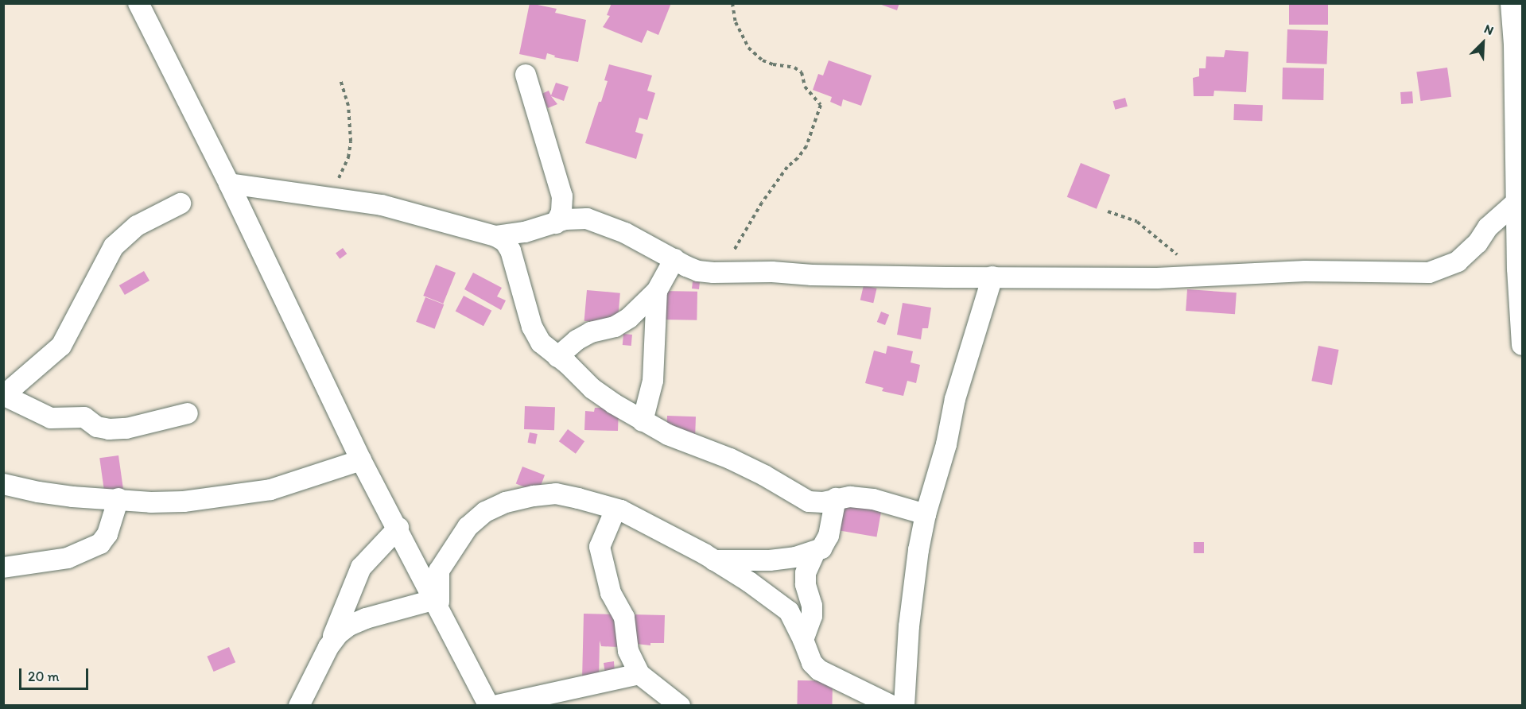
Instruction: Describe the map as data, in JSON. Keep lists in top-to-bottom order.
{
  "scale_bar": "20 m",
  "north": "top right"
}
